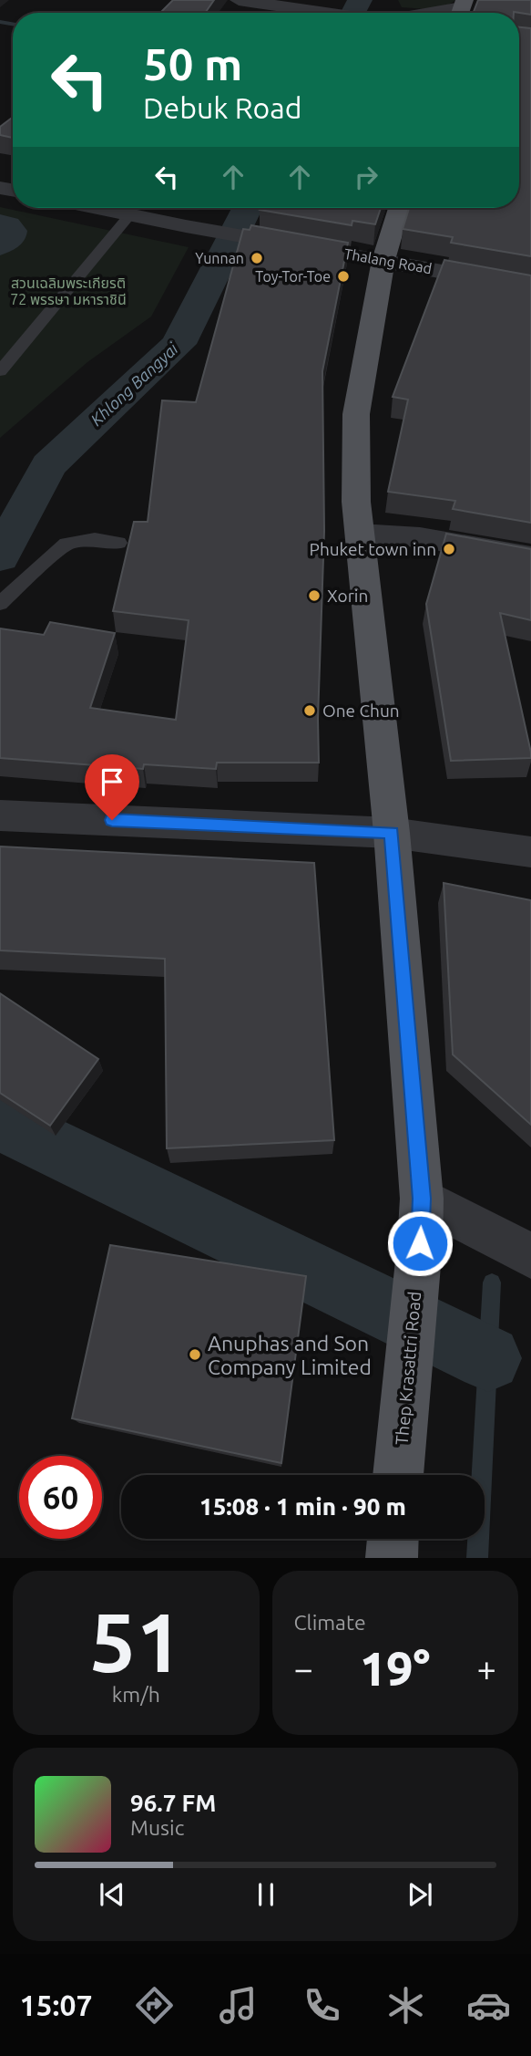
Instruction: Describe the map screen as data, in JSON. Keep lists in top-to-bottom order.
{
  "streets": {
    "main road": ["Thep Krasattri Road"],
    "street": ["Thalang Road"]
  },
  "crossings": [
    ["Thalang Road", "Thep Krasattri Road"]
  ],
  "water": ["Khlong Bangyai"],
  "parks": ["สวนเฉลิมพระเกียรติ 72 พรรษา มหาราชินี"],
  "places": [
    "Yunnan",
    "Toy-Tor-Toe",
    "Phuket town inn",
    "Xorin",
    "One Chun",
    "Anuphas and Son Company Limited"
  ],
  "page": {
    "turn": ["50 m", "Debuk Road"],
    "limit": "60",
    "trip": "15:08 · 1 min · 90 m",
    "tile": [
      ["51", "km/h"],
      "Climate"
    ],
    "heat": ["−", "19°", "+"],
    "song": ["96.7 FM", "Music"],
    "tabs": "15:07"
  }
}
